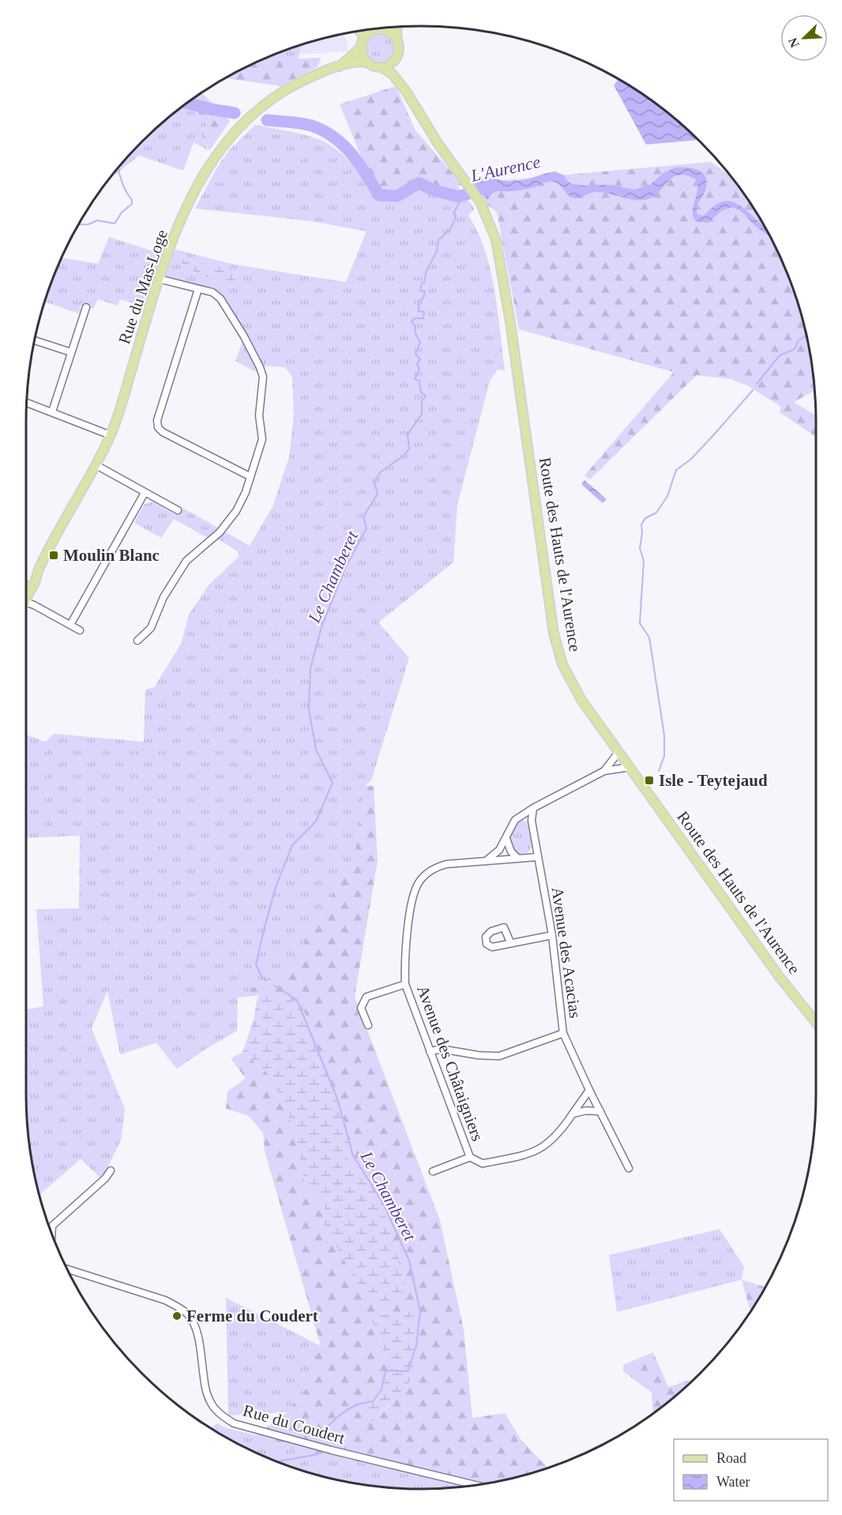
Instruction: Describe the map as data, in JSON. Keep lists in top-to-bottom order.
{
  "streets": {
    "main road": ["Rue du Mas-Loge", "Route des Hauts de l'Aurence"],
    "street": ["Avenue des Acacias", "Avenue des Châtaigniers", "Rue du Coudert"]
  },
  "crossings": [
    ["Avenue des Acacias", "Avenue des Châtaigniers"]
  ],
  "water": ["L'Aurence", "Le Chamberet"],
  "places": {
    "transit": ["Moulin Blanc", "Isle - Teytejaud"],
    "other": ["Ferme du Coudert"]
  },
  "legend": ["Road", "Water"],
  "north": "bottom left"
}
